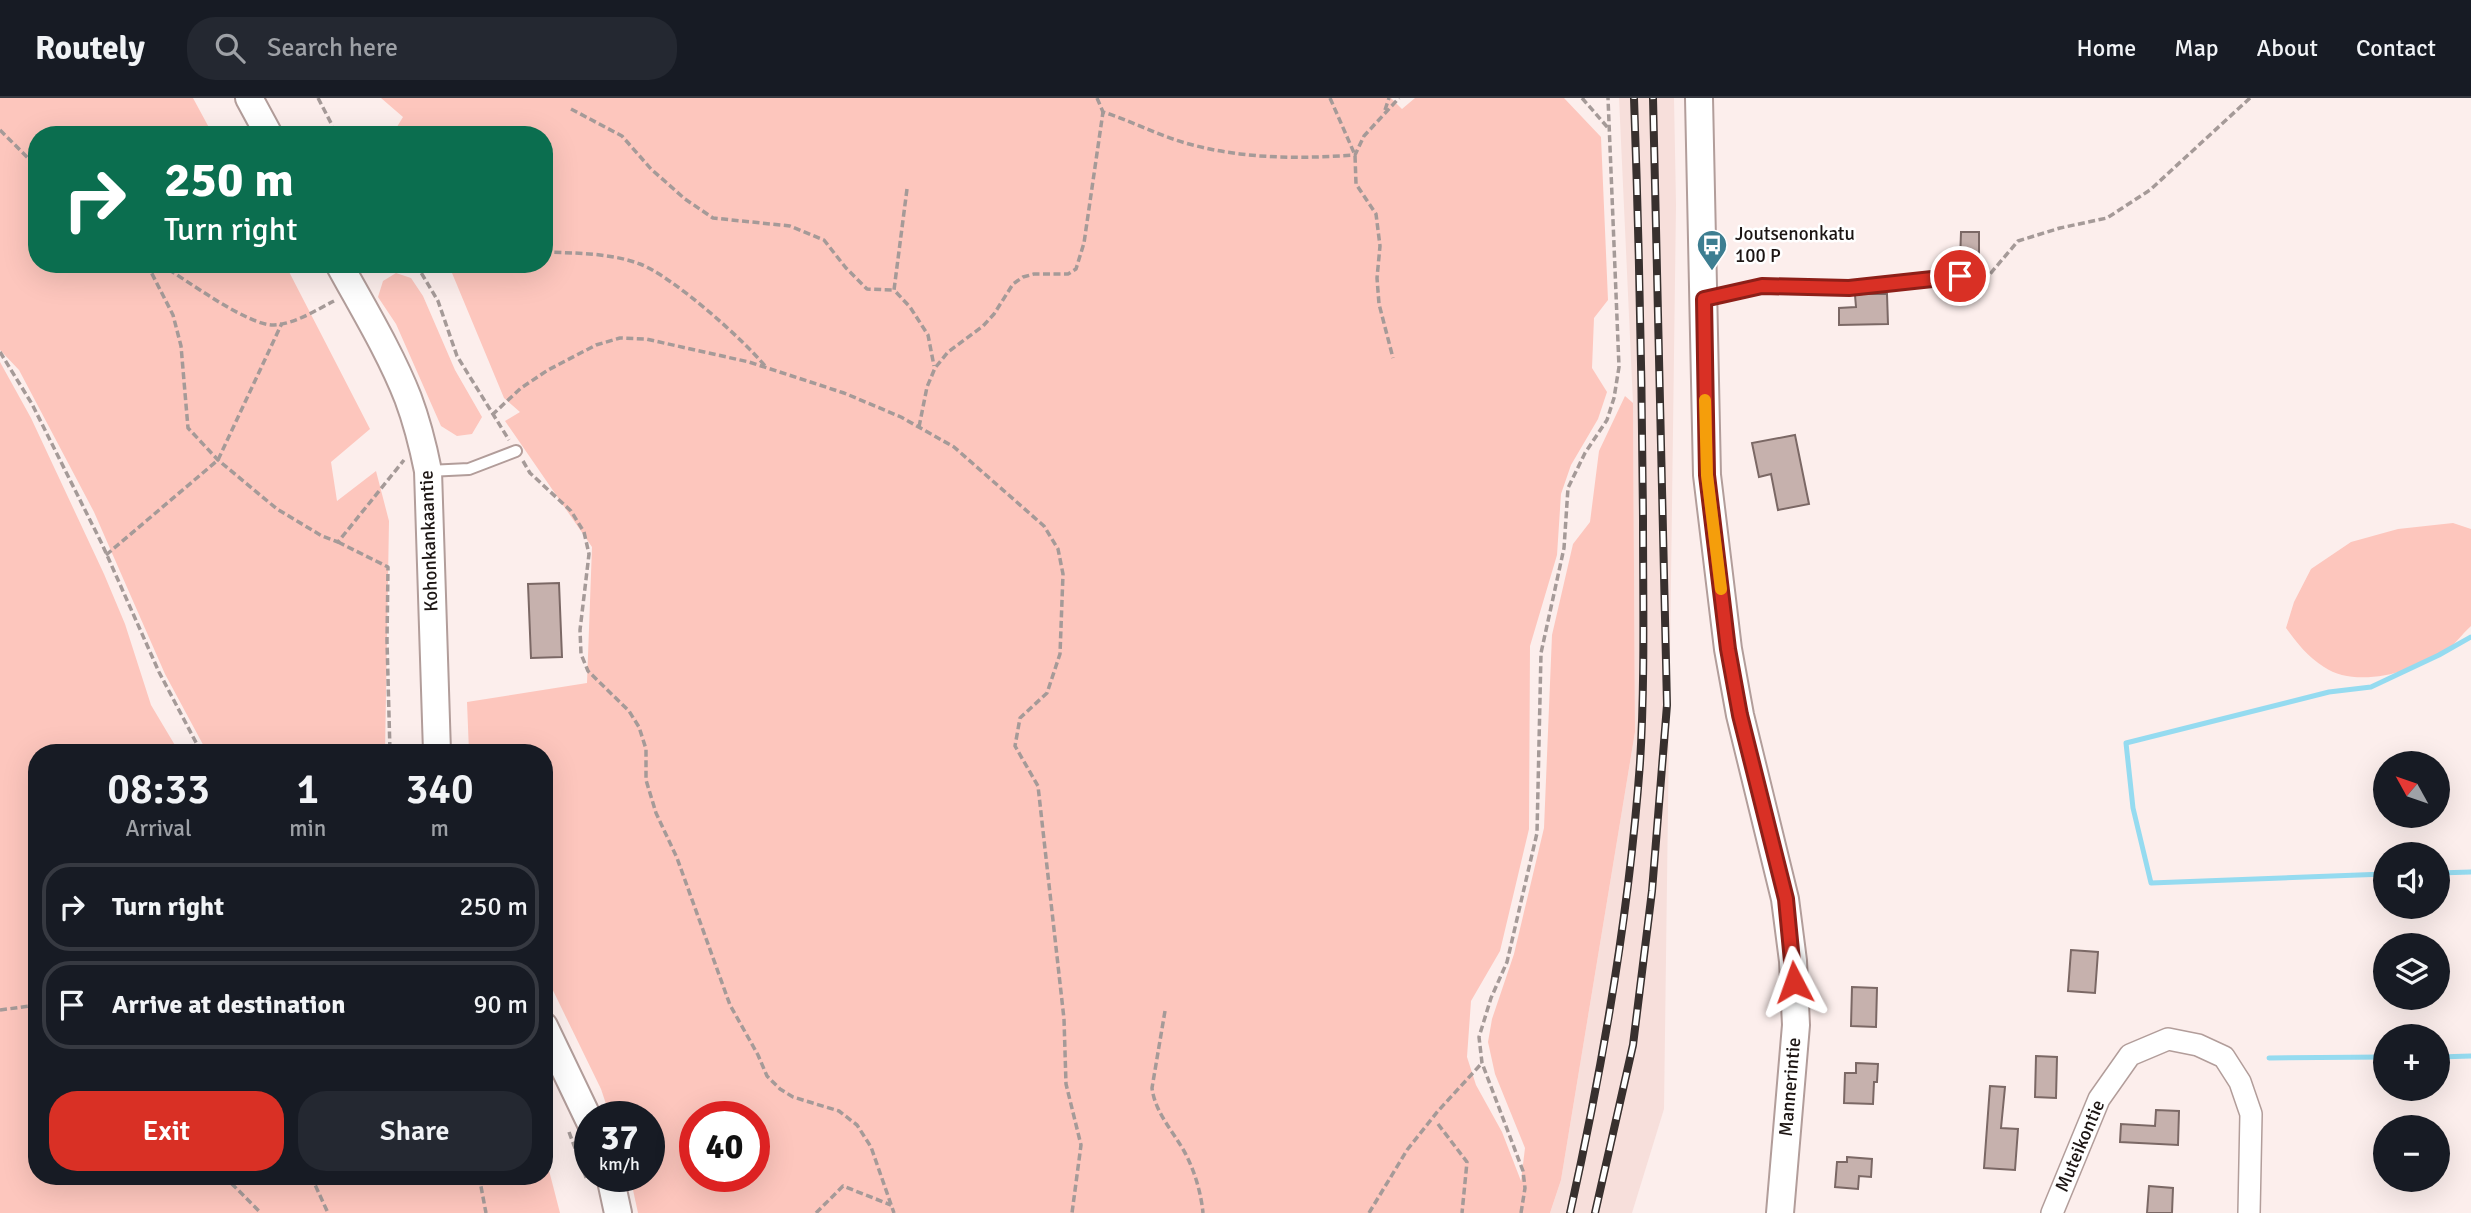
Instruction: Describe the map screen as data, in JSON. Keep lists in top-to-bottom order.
{
  "streets": {
    "street": ["Kohonkankaantie", "Mannerintie", "Muteikontie"]
  },
  "places": {
    "bus stop": ["Joutsenonkatu 100 P"]
  },
  "north": "top left",
  "page": {
    "header": "Routely",
    "search": "Search here",
    "nav": [
      "Home",
      "Map",
      "About",
      "Contact"
    ],
    "turn": ["250 m", "Turn right"],
    "eta": [
      "08:33",
      "Arrival",
      "1",
      "min",
      "340",
      "m"
    ],
    "map_buttons": ["+", "−"],
    "list": [
      {
        "name": "Turn right",
        "value": "250 m"
      },
      {
        "name": "Arrive at destination",
        "value": "90 m"
      }
    ],
    "buttons": ["Exit", "Share"],
    "speed": "37 km/h",
    "limit": "40"
  }
}
